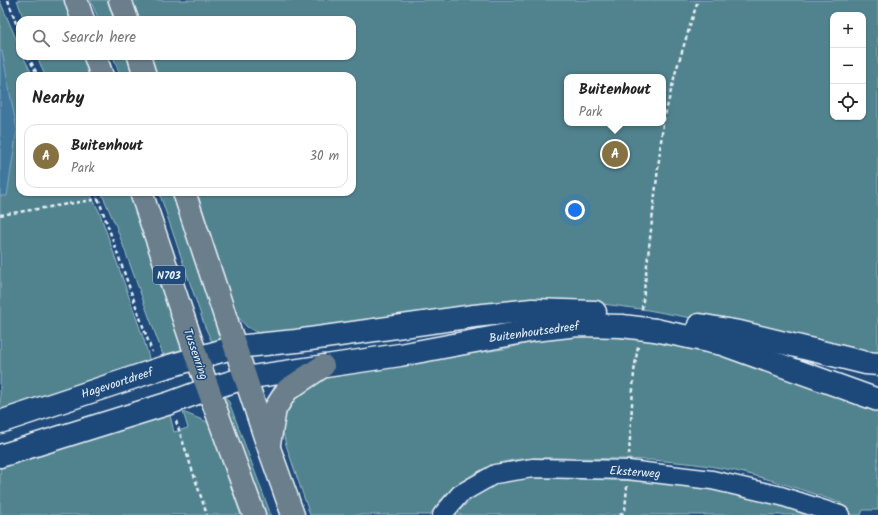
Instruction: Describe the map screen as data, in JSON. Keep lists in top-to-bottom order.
{
  "streets": {
    "highway": ["N703", "Tussenring"],
    "main road": ["Buitenhoutsedreef", "Hagevoortdreef"],
    "street": ["Eksterweg"]
  },
  "crossings": [
    ["Buitenhoutsedreef", "Tussenring"],
    ["Buitenhoutsedreef", "Hagevoortdreef"],
    ["Tussenring", "Hagevoortdreef"]
  ],
  "page": {
    "map_buttons": ["+", "−"],
    "search": "Search here",
    "heading": "Nearby",
    "popup": ["Buitenhout", "Park"],
    "list": [
      {
        "mark": "A",
        "name": "Buitenhout",
        "note": "Park",
        "value": "30 m"
      }
    ],
    "pins": "A"
  }
}
